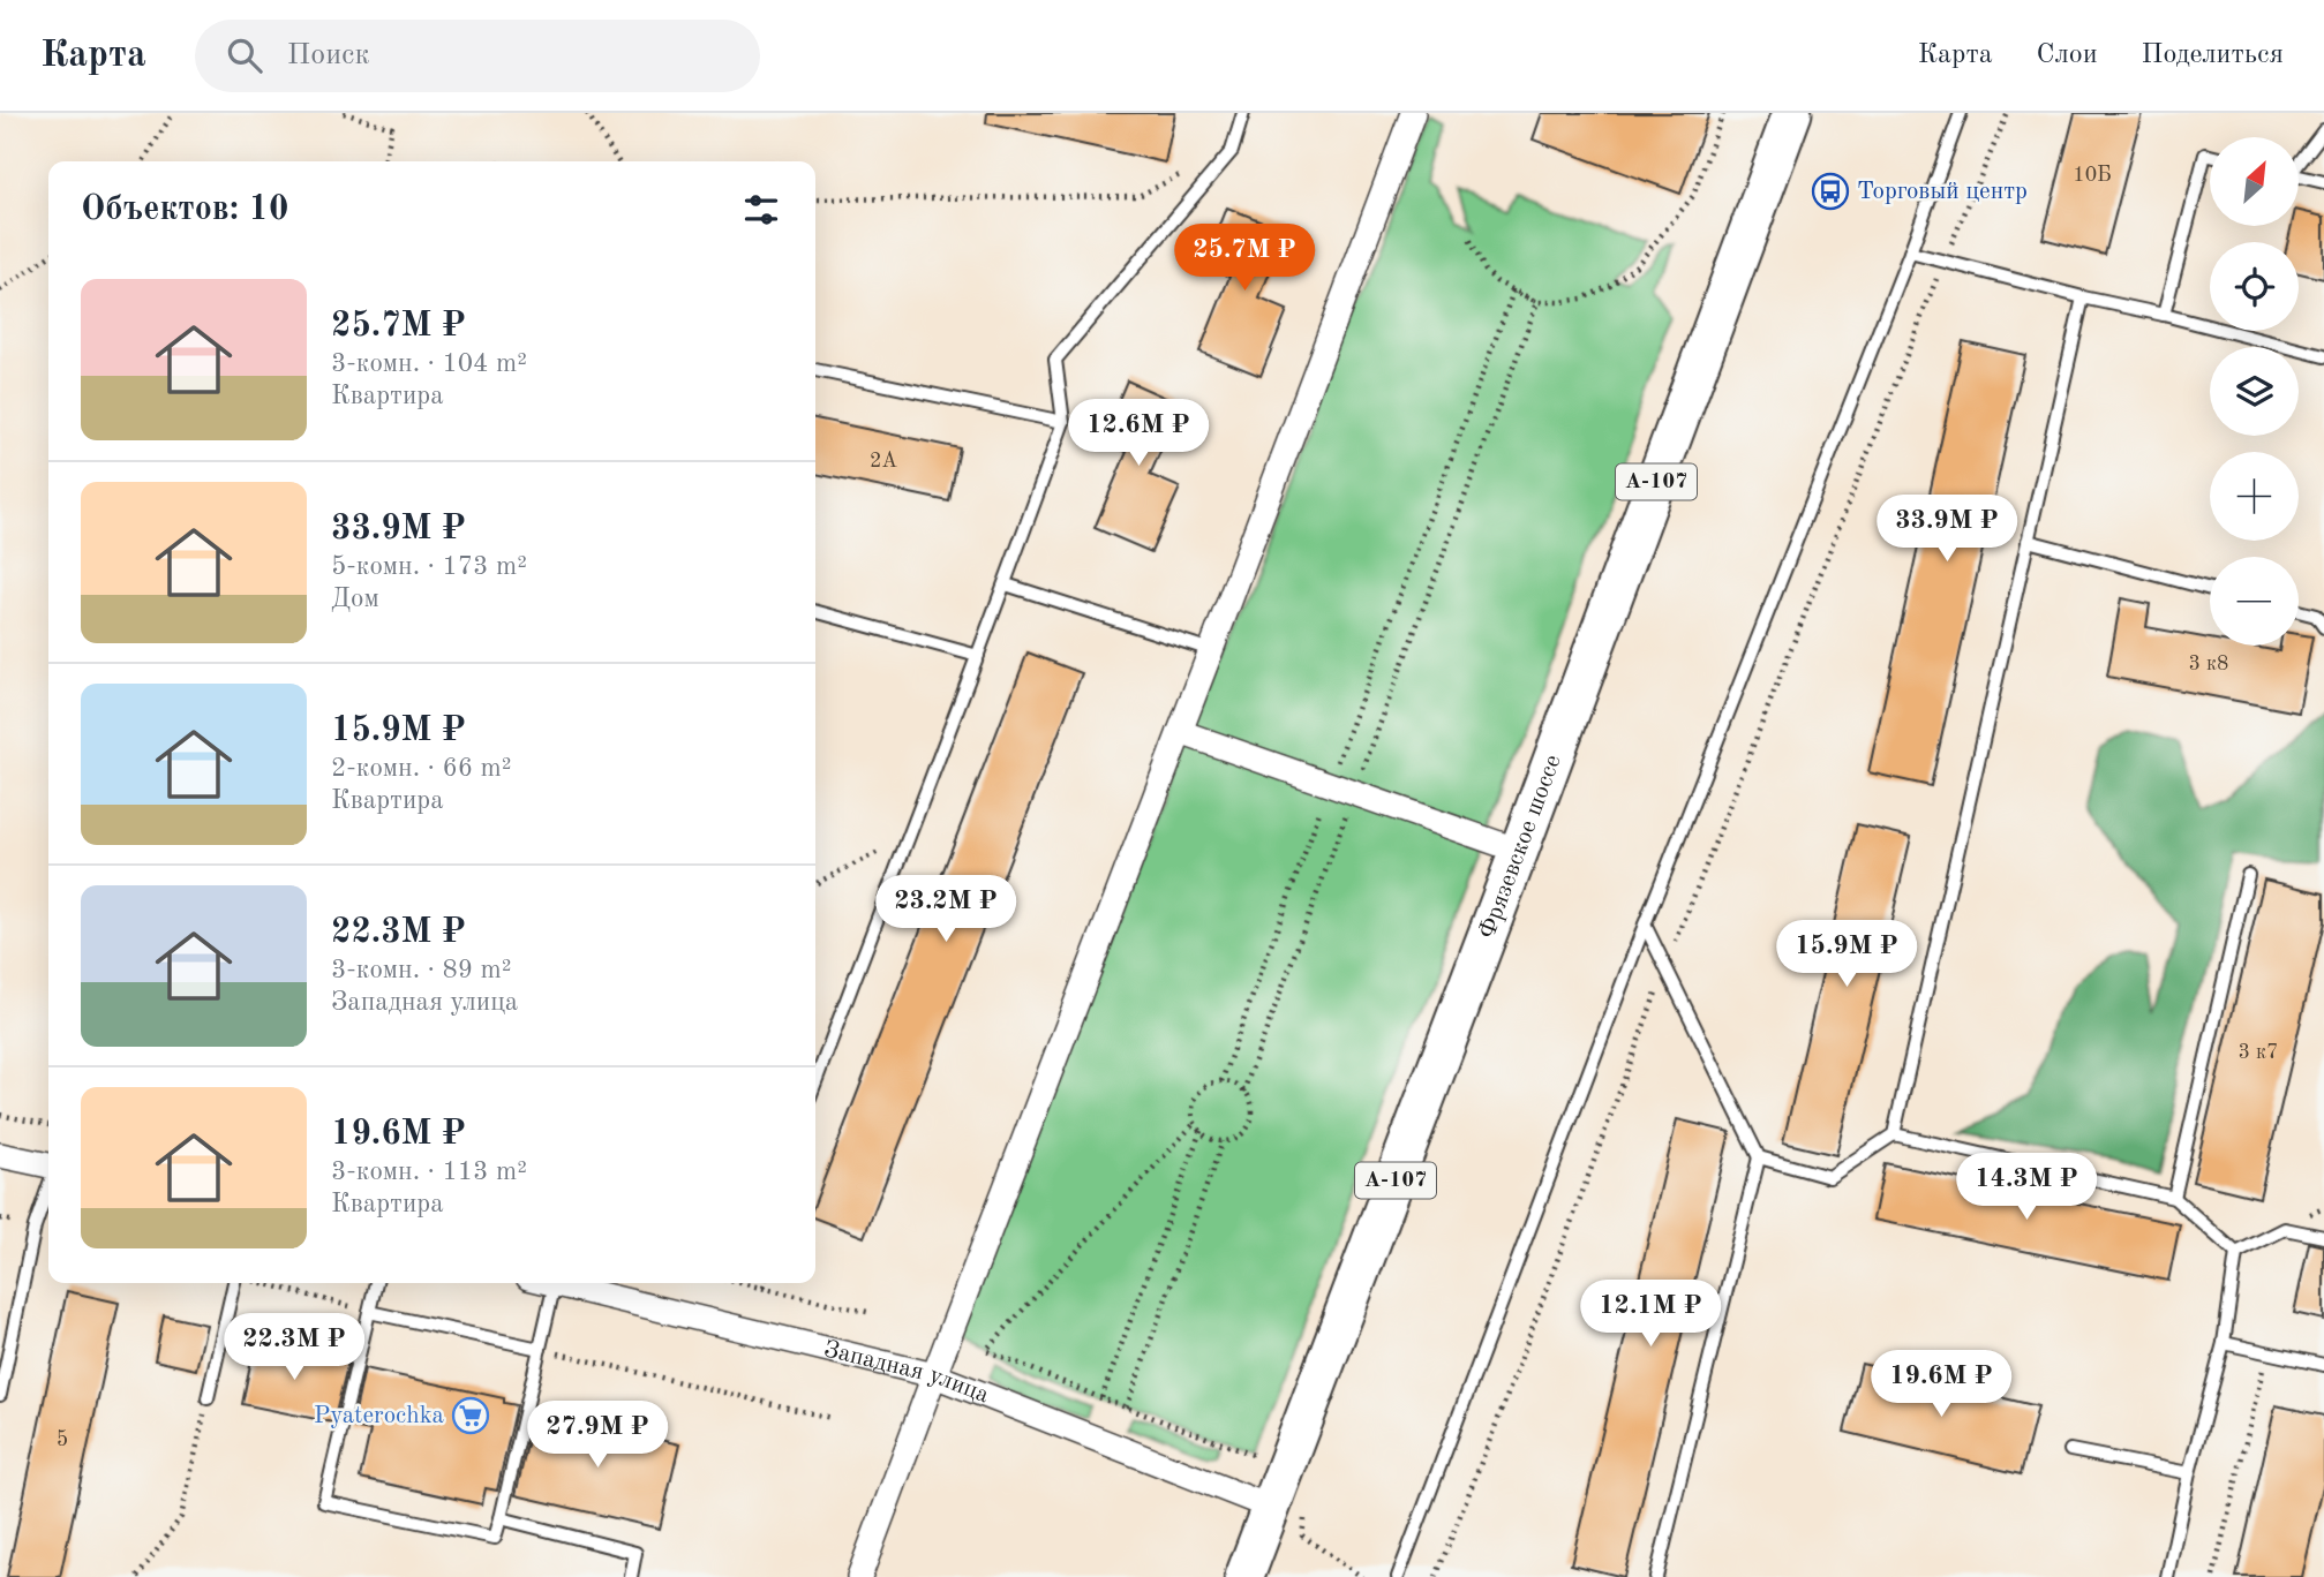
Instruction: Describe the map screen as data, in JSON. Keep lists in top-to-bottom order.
{
  "streets": {
    "highway": ["А-107", "Фрязевское шоссе"],
    "street": ["Западная улица"]
  },
  "crossings": [
    ["Фрязевское шоссе", "Западная улица"]
  ],
  "places": {
    "bus stop": ["Торговый центр"],
    "supermarket": ["Pyaterochka"]
  },
  "house_numbers": [
    "10Б",
    "2А",
    "3 к8",
    "3 к7",
    "5"
  ],
  "north": "top right",
  "page": {
    "header": "Карта",
    "search": "Поиск",
    "nav": ["Карта", "Слои", "Поделиться"],
    "map_buttons": ["+", "−"],
    "heading": "Объектов: 10",
    "price": [
      "25.7M ₽",
      "12.6M ₽",
      "33.9M ₽",
      "23.2M ₽",
      "15.9M ₽",
      "14.3M ₽",
      "12.1M ₽",
      "22.3M ₽",
      "19.6M ₽",
      "27.9M ₽"
    ],
    "list": [
      {
        "name": "25.7M ₽",
        "note": "3-комн. · 104 m² · Квартира"
      },
      {
        "name": "33.9M ₽",
        "note": "5-комн. · 173 m² · Дом"
      },
      {
        "name": "15.9M ₽",
        "note": "2-комн. · 66 m² · Квартира"
      },
      {
        "name": "22.3M ₽",
        "note": "3-комн. · 89 m² · Западная улица"
      },
      {
        "name": "19.6M ₽",
        "note": "3-комн. · 113 m² · Квартира"
      }
    ]
  }
}
